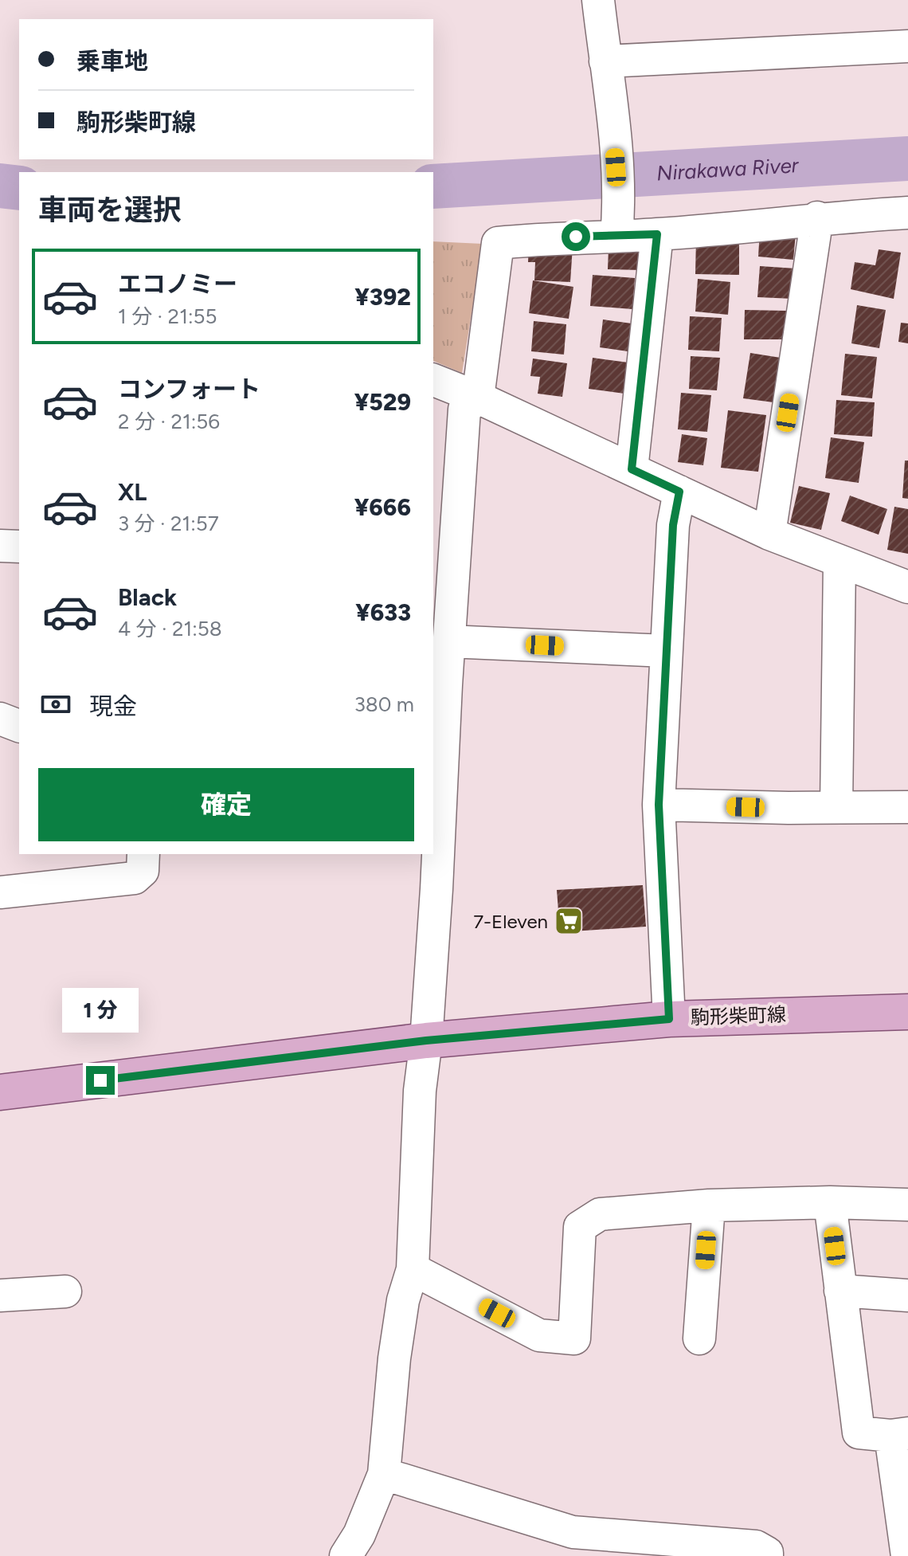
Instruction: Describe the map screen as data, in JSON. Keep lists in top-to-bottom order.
{
  "streets": {
    "main road": ["駒形柴町線"]
  },
  "water": ["Nirakawa River"],
  "places": {
    "supermarket": ["7-Eleven"]
  },
  "page": {
    "banner": ["乗車地", "駒形柴町線"],
    "heading": "車両を選択",
    "list": [
      {
        "name": "エコノミー",
        "note": "1 分 · 21:55",
        "value": "¥392"
      },
      {
        "name": "コンフォート",
        "note": "2 分 · 21:56",
        "value": "¥529"
      },
      {
        "name": "XL",
        "note": "3 分 · 21:57",
        "value": "¥666"
      },
      {
        "name": "Black",
        "note": "4 分 · 21:58",
        "value": "¥633"
      }
    ],
    "pay": ["現金", "380 m"],
    "buttons": "確定",
    "bubble": "1 分"
  }
}
